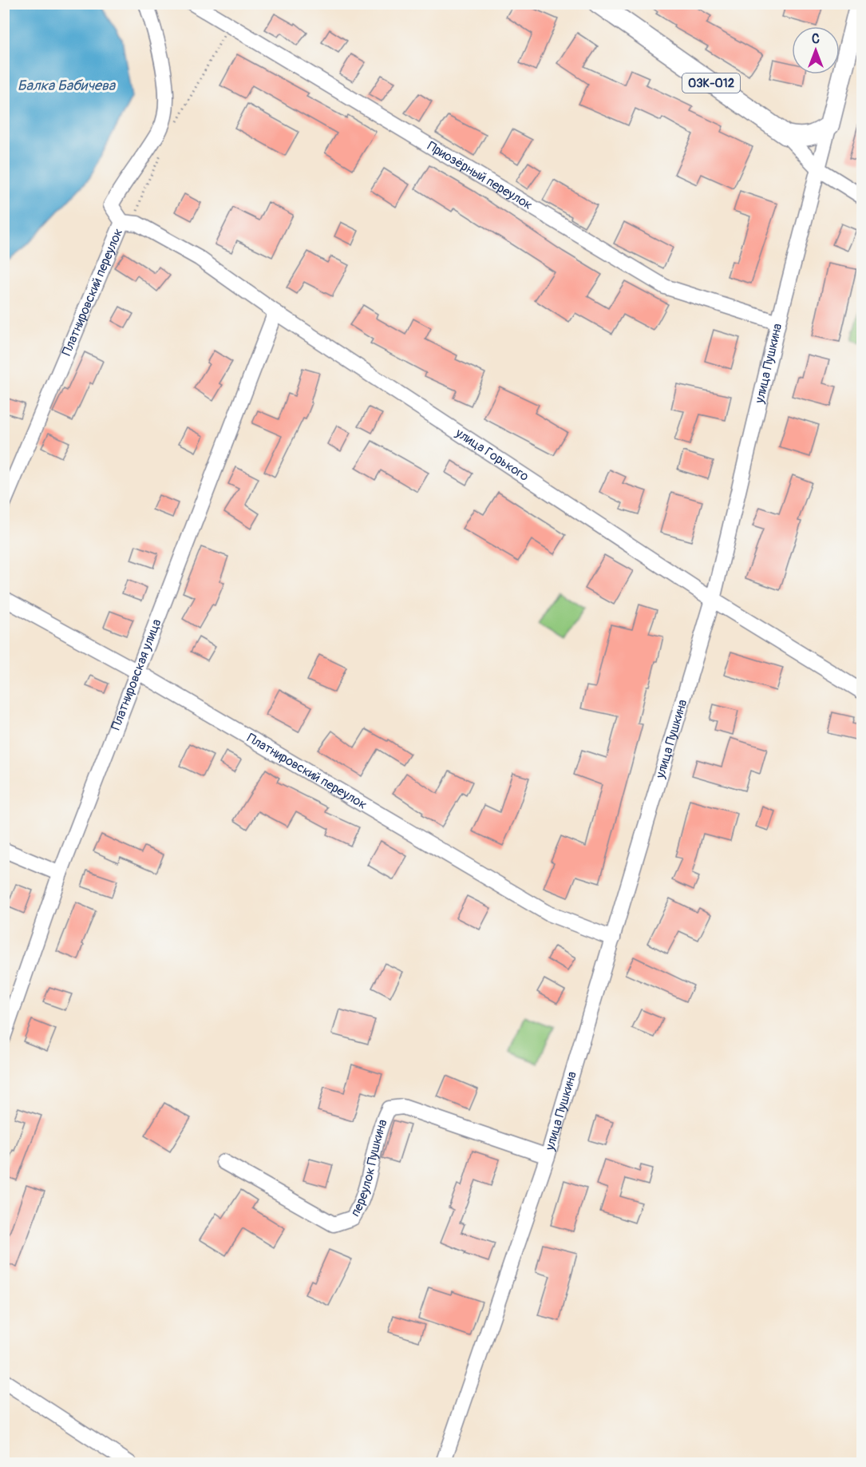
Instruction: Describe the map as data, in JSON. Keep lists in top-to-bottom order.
{
  "streets": {
    "main road": ["03К-012", "улица Пушкина"],
    "street": [
      "Приозёрный переулок",
      "Платнировский переулок",
      "улица Горького",
      "Платнировская улица",
      "переулок Пушкина"
    ]
  },
  "crossings": [
    ["Приозёрный переулок", "улица Пушкина"],
    ["Платнировский переулок", "улица Пушкина"],
    ["Платнировский переулок", "улица Горького"],
    ["Платнировский переулок", "Платнировская улица"],
    ["улица Пушкина", "улица Горького"],
    ["улица Пушкина", "переулок Пушкина"],
    ["улица Горького", "Платнировская улица"]
  ],
  "water": ["Балка Бабичева"],
  "north": "top"
}
